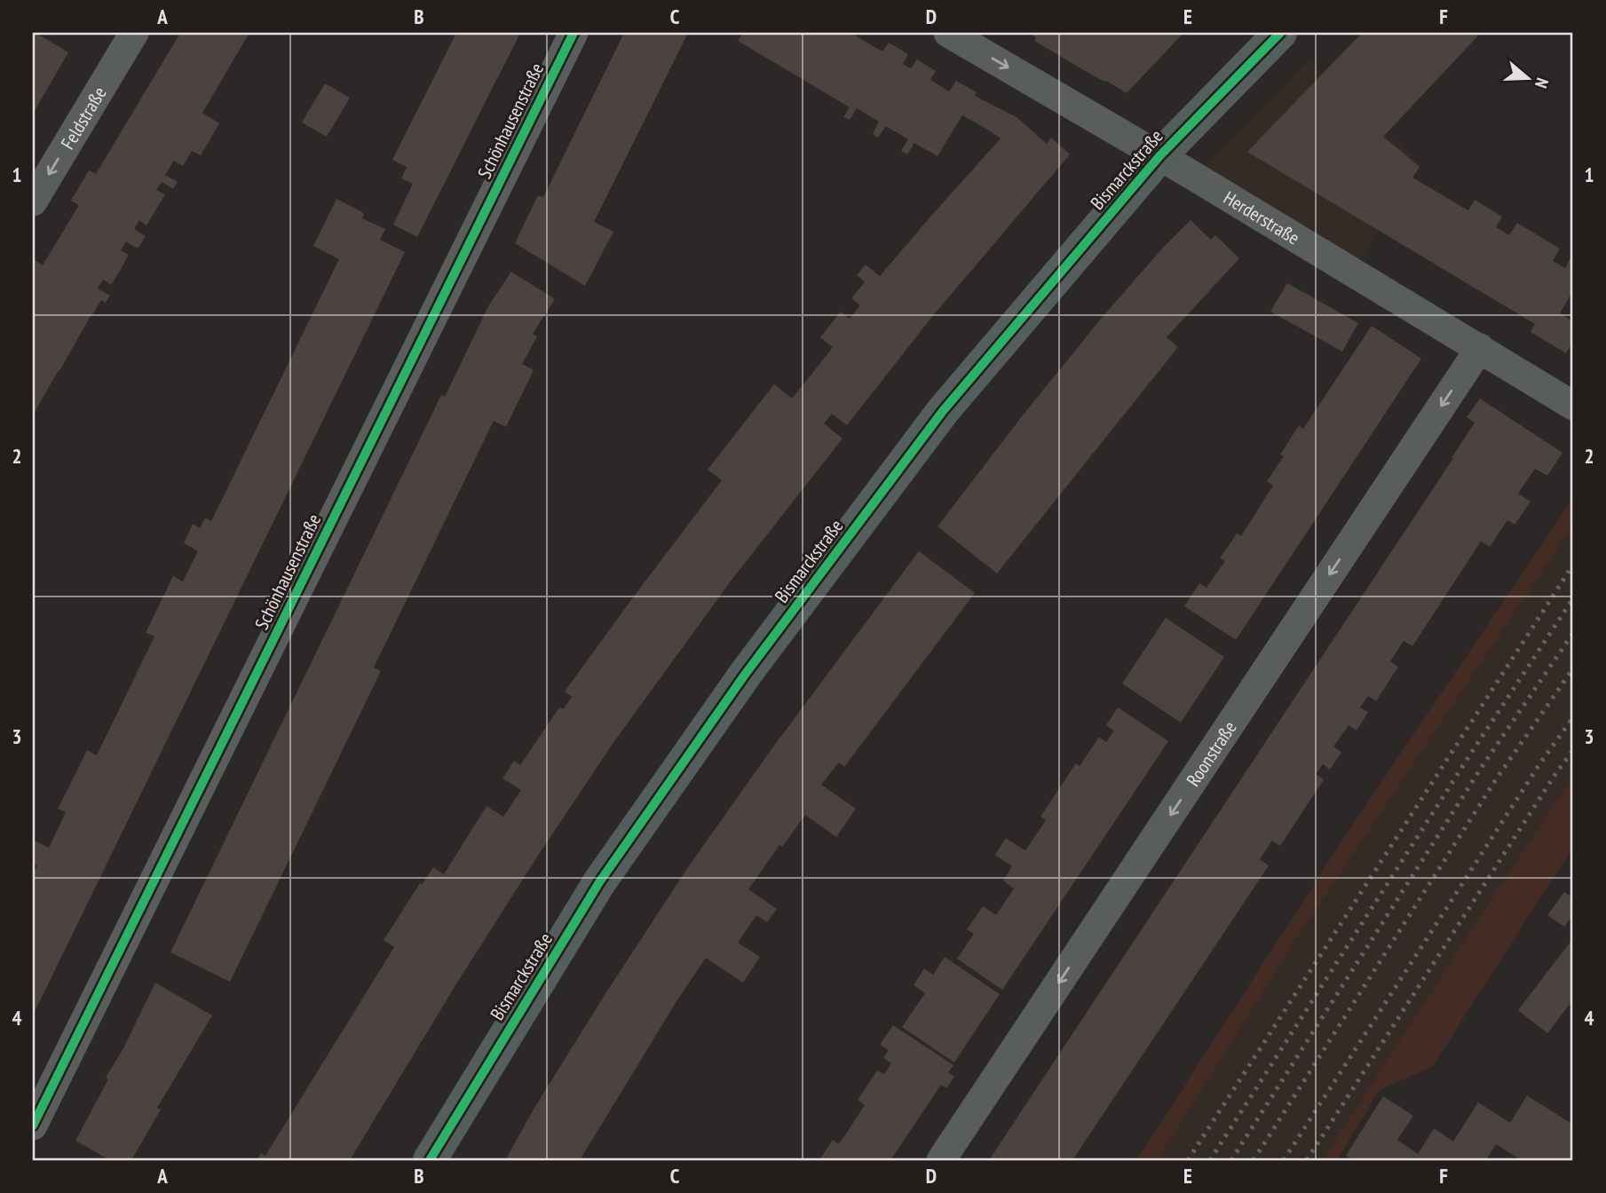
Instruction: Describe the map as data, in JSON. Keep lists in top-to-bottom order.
{
  "streets": {
    "main road": ["Bismarckstraße"],
    "street": [
      "Feldstraße",
      "Schönhausenstraße",
      "Herderstraße",
      "Roonstraße"
    ]
  },
  "crossings": [
    ["Bismarckstraße", "Herderstraße"],
    ["Herderstraße", "Roonstraße"]
  ],
  "one_way": ["Feldstraße", "Roonstraße"],
  "north": "right",
  "grid": {
    "columns": [
      "A",
      "B",
      "C",
      "D",
      "E",
      "F"
    ],
    "rows": [
      "1",
      "2",
      "3",
      "4"
    ]
  }
}
